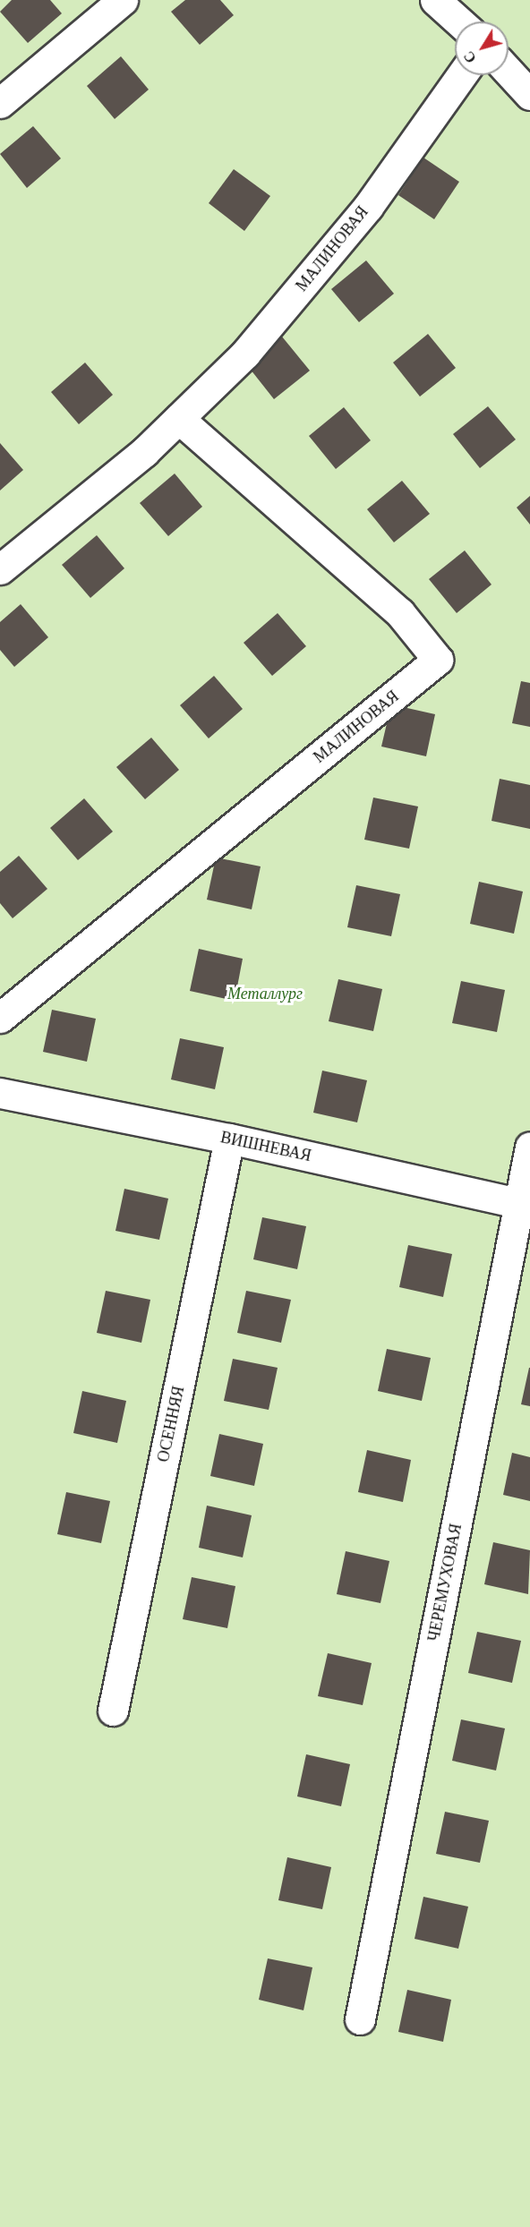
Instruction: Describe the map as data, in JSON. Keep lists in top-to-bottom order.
{
  "streets": {
    "street": [
      "МАЛИНОВАЯ",
      "ВИШНЕВАЯ",
      "ОСЕННЯЯ",
      "ЧЕРЕМУХОВАЯ"
    ]
  },
  "crossings": [
    ["ВИШНЕВАЯ", "ОСЕННЯЯ"],
    ["ВИШНЕВАЯ", "ЧЕРЕМУХОВАЯ"]
  ],
  "parks": ["Металлург"],
  "north": "bottom left"
}
